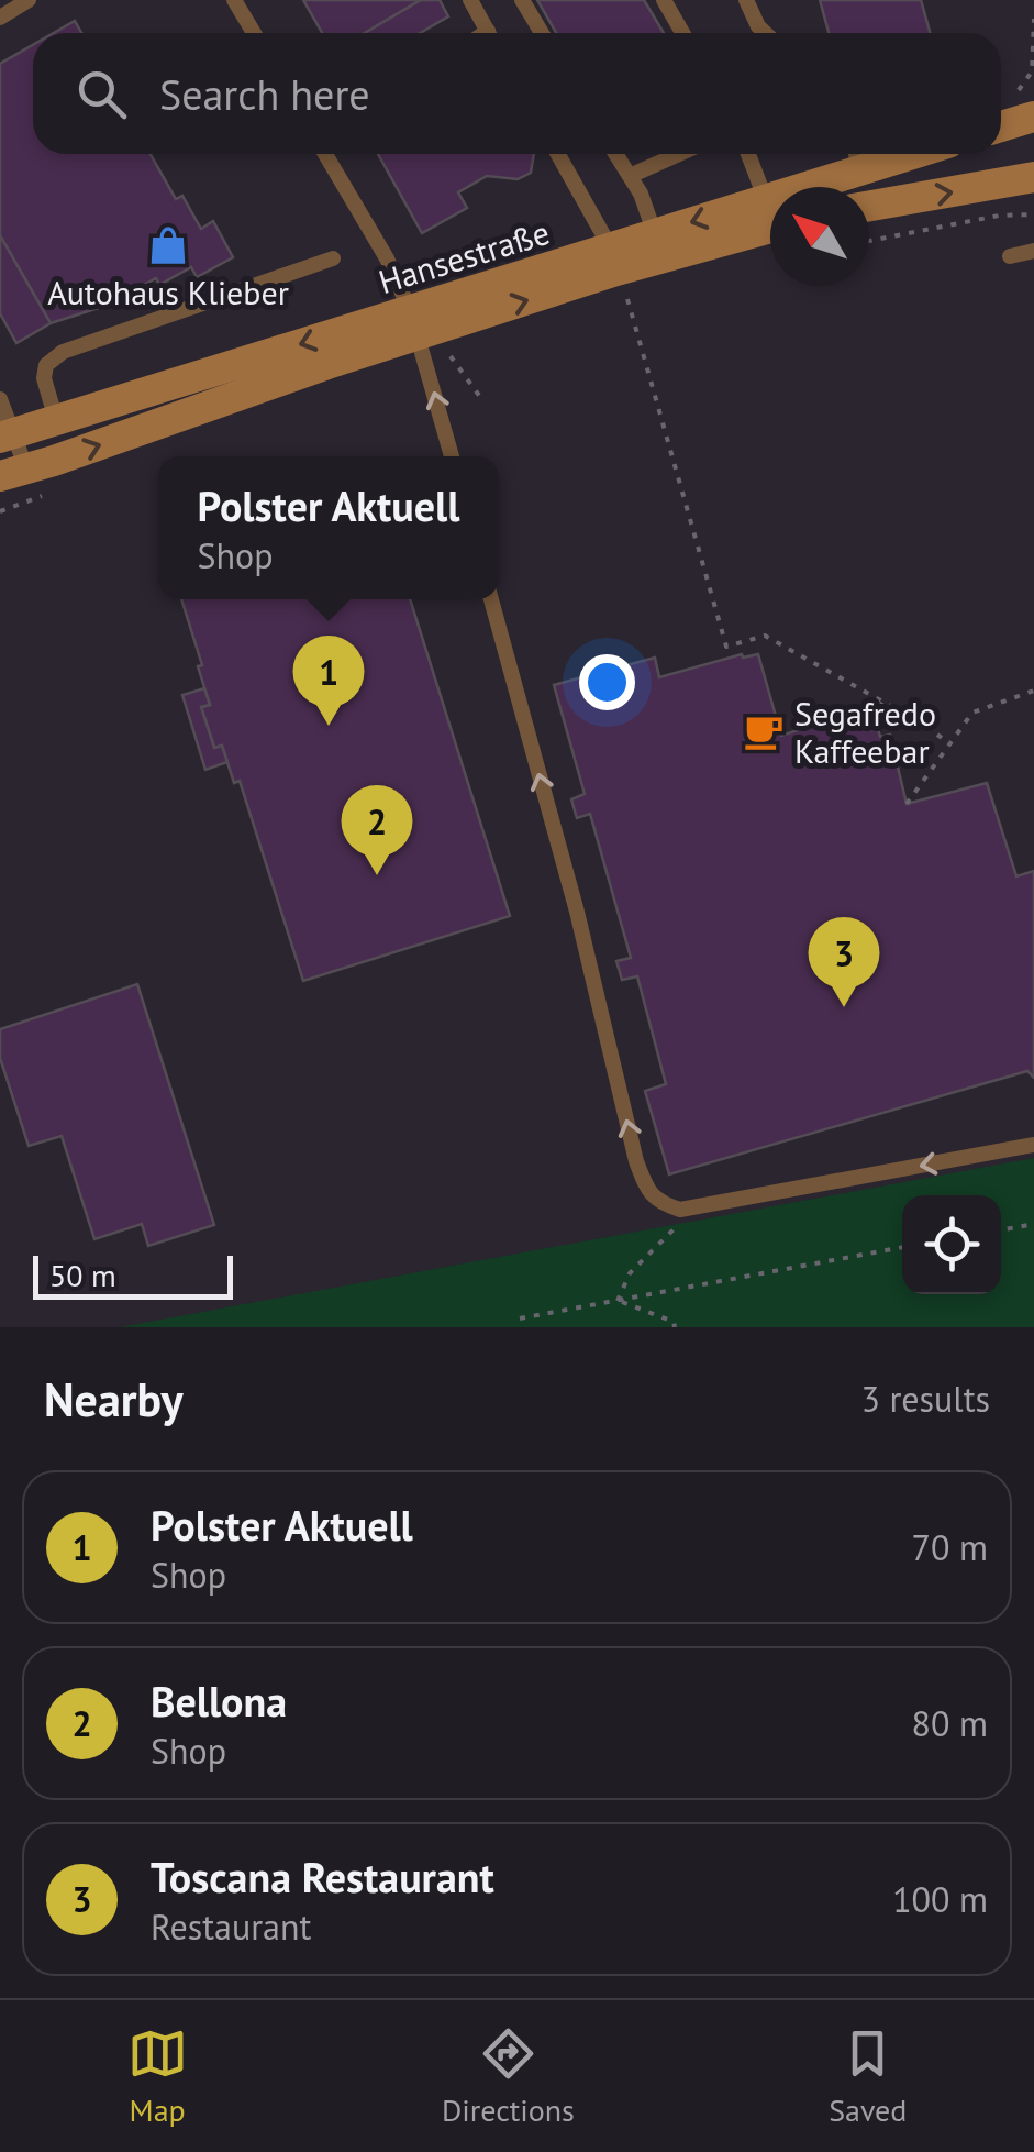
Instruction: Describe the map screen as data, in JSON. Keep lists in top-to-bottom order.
{
  "streets": {
    "main road": ["Hansestraße"]
  },
  "places": {
    "shop": ["Autohaus Klieber"],
    "cafe": ["Segafredo Kaffeebar"]
  },
  "scale_bar": "50 m",
  "north": "top left",
  "page": {
    "search": "Search here",
    "popup": ["Polster Aktuell", "Shop"],
    "pins": ["1", "2", "3"],
    "scale": "50 m",
    "heading": ["Nearby", "3 results"],
    "list": [
      {
        "mark": "1",
        "name": "Polster Aktuell",
        "note": "Shop",
        "value": "70 m"
      },
      {
        "mark": "2",
        "name": "Bellona",
        "note": "Shop",
        "value": "80 m"
      },
      {
        "mark": "3",
        "name": "Toscana Restaurant",
        "note": "Restaurant",
        "value": "100 m"
      }
    ],
    "nav": ["Map", "Directions", "Saved"]
  }
}
